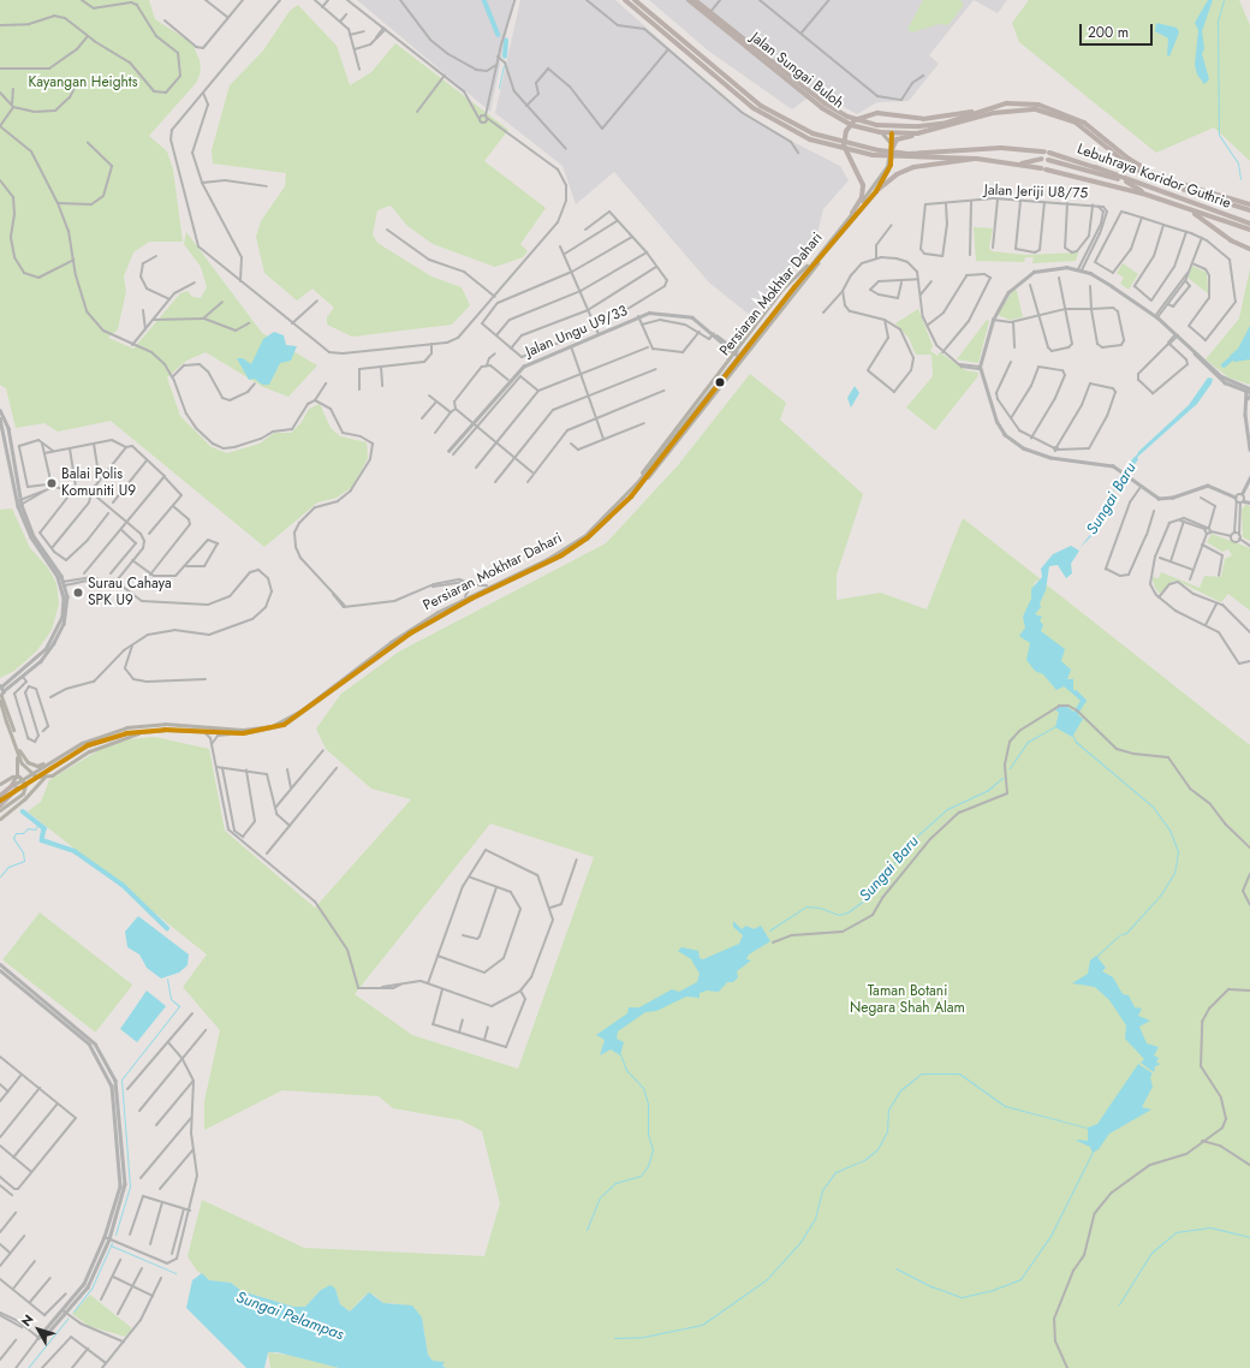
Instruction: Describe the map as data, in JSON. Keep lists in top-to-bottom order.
{
  "streets": {
    "highway": ["Jalan Sungai Buloh", "Lebuhraya Koridor Guthrie"],
    "main road": ["Persiaran Mokhtar Dahari"],
    "street": ["Jalan Jeriji U8/75", "Jalan Ungu U9/33"]
  },
  "crossings": [
    ["Jalan Sungai Buloh", "Persiaran Mokhtar Dahari"]
  ],
  "water": ["Sungai Baru", "Sungai Pelampas"],
  "parks": ["Kayangan Heights", "Taman Botani Negara Shah Alam"],
  "places": ["Balai Polis Komuniti U9", "Surau Cahaya SPK U9"],
  "scale_bar": "200 m",
  "north": "top left"
}
